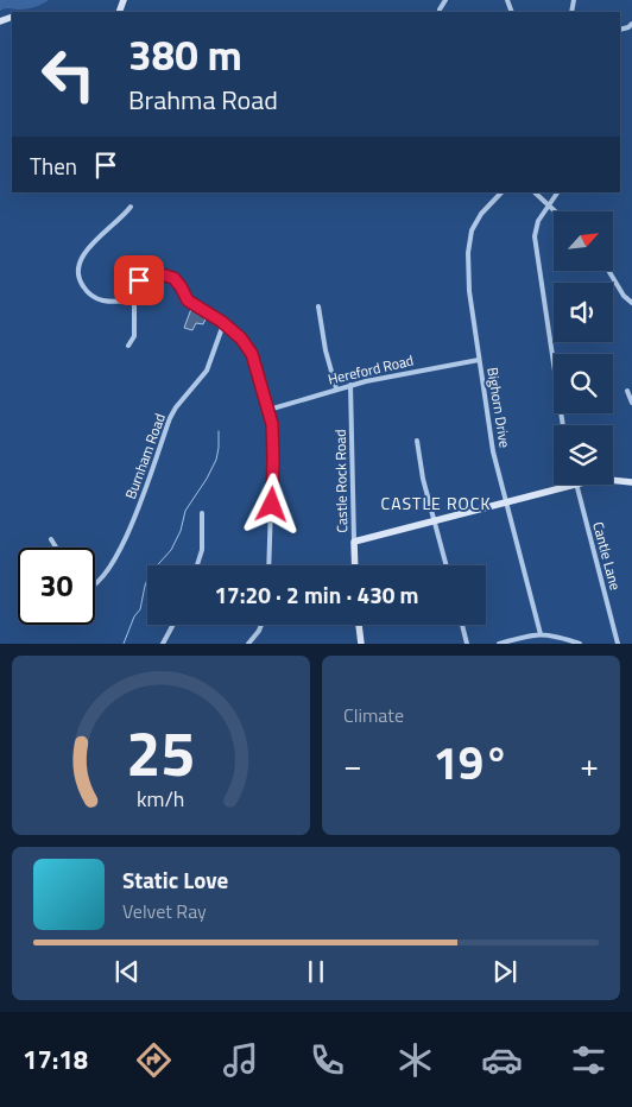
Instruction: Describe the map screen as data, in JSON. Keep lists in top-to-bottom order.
{
  "streets": {
    "street": [
      "Hereford Road",
      "Bighorn Drive",
      "Burnham Road",
      "Castle Rock Road",
      "Cantle Lane"
    ]
  },
  "crossings": [
    ["Hereford Road", "Bighorn Drive"],
    ["Hereford Road", "Castle Rock Road"]
  ],
  "districts": ["CASTLE ROCK"],
  "north": "top right",
  "page": {
    "turn": ["380 m", "Brahma Road"],
    "then": "Then",
    "limit": "30",
    "trip": "17:20 · 2 min · 430 m",
    "tile": "Climate",
    "heat": ["−", "19°", "+"],
    "song": ["Static Love", "Velvet Ray"],
    "tabs": "17:18",
    "gauge": ["25", "km/h"]
  }
}
